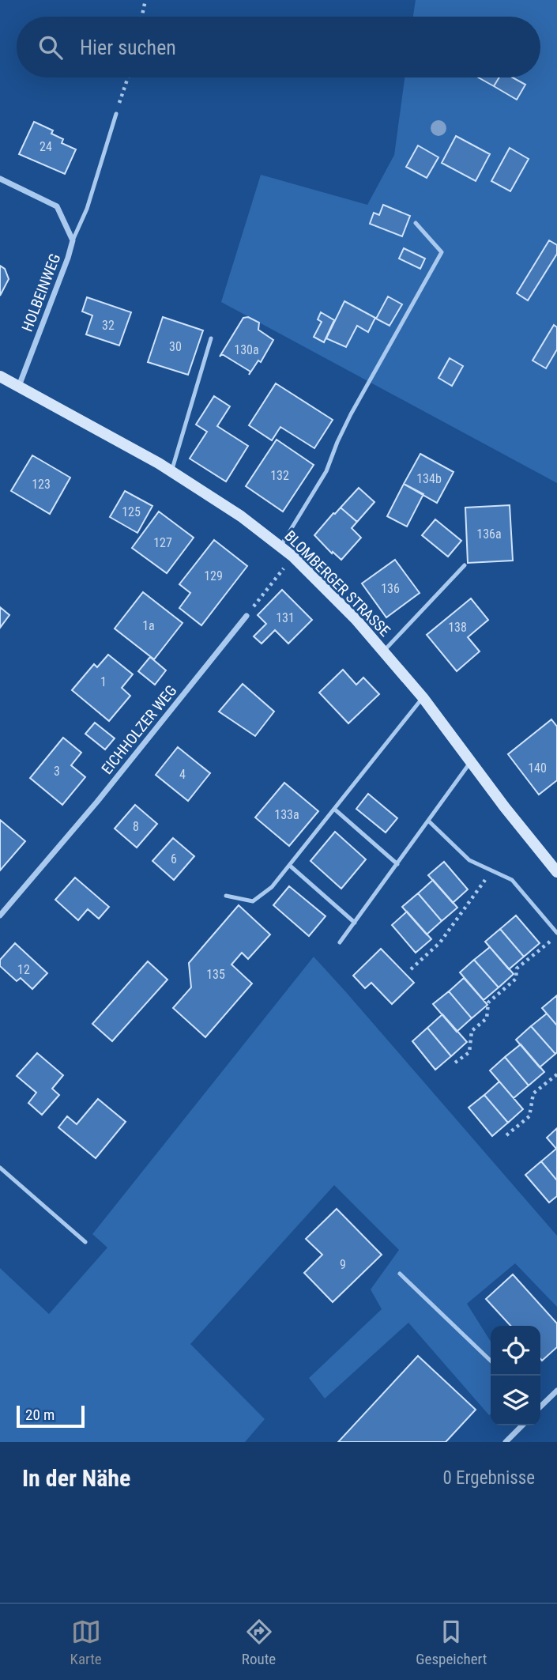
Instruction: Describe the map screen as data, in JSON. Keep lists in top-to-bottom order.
{
  "streets": {
    "street": ["HOLBEINWEG", "BLOMBERGER STRASSE", "EICHHOLZER WEG"]
  },
  "crossings": [
    ["HOLBEINWEG", "BLOMBERGER STRASSE"]
  ],
  "house_numbers": [
    "24",
    "32",
    "30",
    "130a",
    "132",
    "134b",
    "123",
    "125",
    "136a",
    "127",
    "129",
    "136",
    "131",
    "1a",
    "138",
    "1",
    "140",
    "3",
    "4",
    "133a",
    "8",
    "6",
    "12",
    "135",
    "9"
  ],
  "scale_bar": "20 m",
  "page": {
    "search": "Hier suchen",
    "scale": "20 m",
    "heading": ["In der Nähe", "0 Ergebnisse"],
    "nav": ["Karte", "Route", "Gespeichert"]
  }
}
